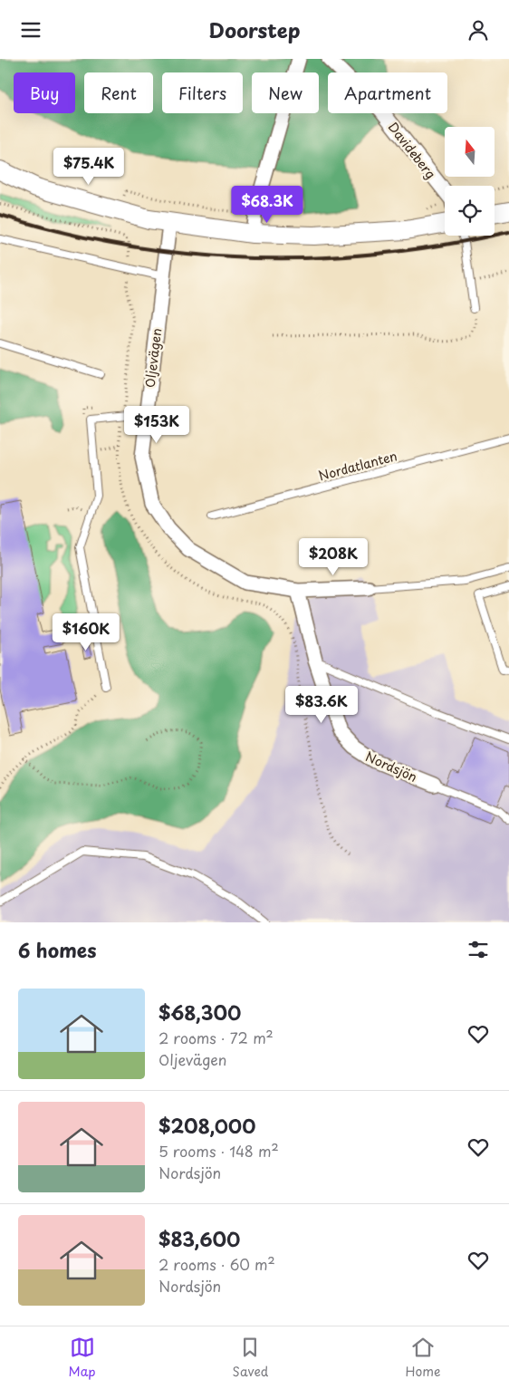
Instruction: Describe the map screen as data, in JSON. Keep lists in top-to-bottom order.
{
  "streets": {
    "street": ["Davideberg", "Oljevägen", "Nordsjön"],
    "lane": ["Nordatlanten"]
  },
  "crossings": [
    ["Oljevägen", "Nordsjön"]
  ],
  "north": "top",
  "page": {
    "header": "Doorstep",
    "chip": [
      "Buy",
      "Rent",
      "Filters",
      "New",
      "Apartment"
    ],
    "price": [
      "$75.4K",
      "$68.3K",
      "$153K",
      "$208K",
      "$160K",
      "$83.6K"
    ],
    "heading": "6 homes",
    "list": [
      {
        "name": "$68,300",
        "note": "2 rooms · 72 m² · Oljevägen"
      },
      {
        "name": "$208,000",
        "note": "5 rooms · 148 m² · Nordsjön"
      },
      {
        "name": "$83,600",
        "note": "2 rooms · 60 m² · Nordsjön"
      }
    ],
    "tabs": ["Map", "Saved", "Home"]
  }
}
